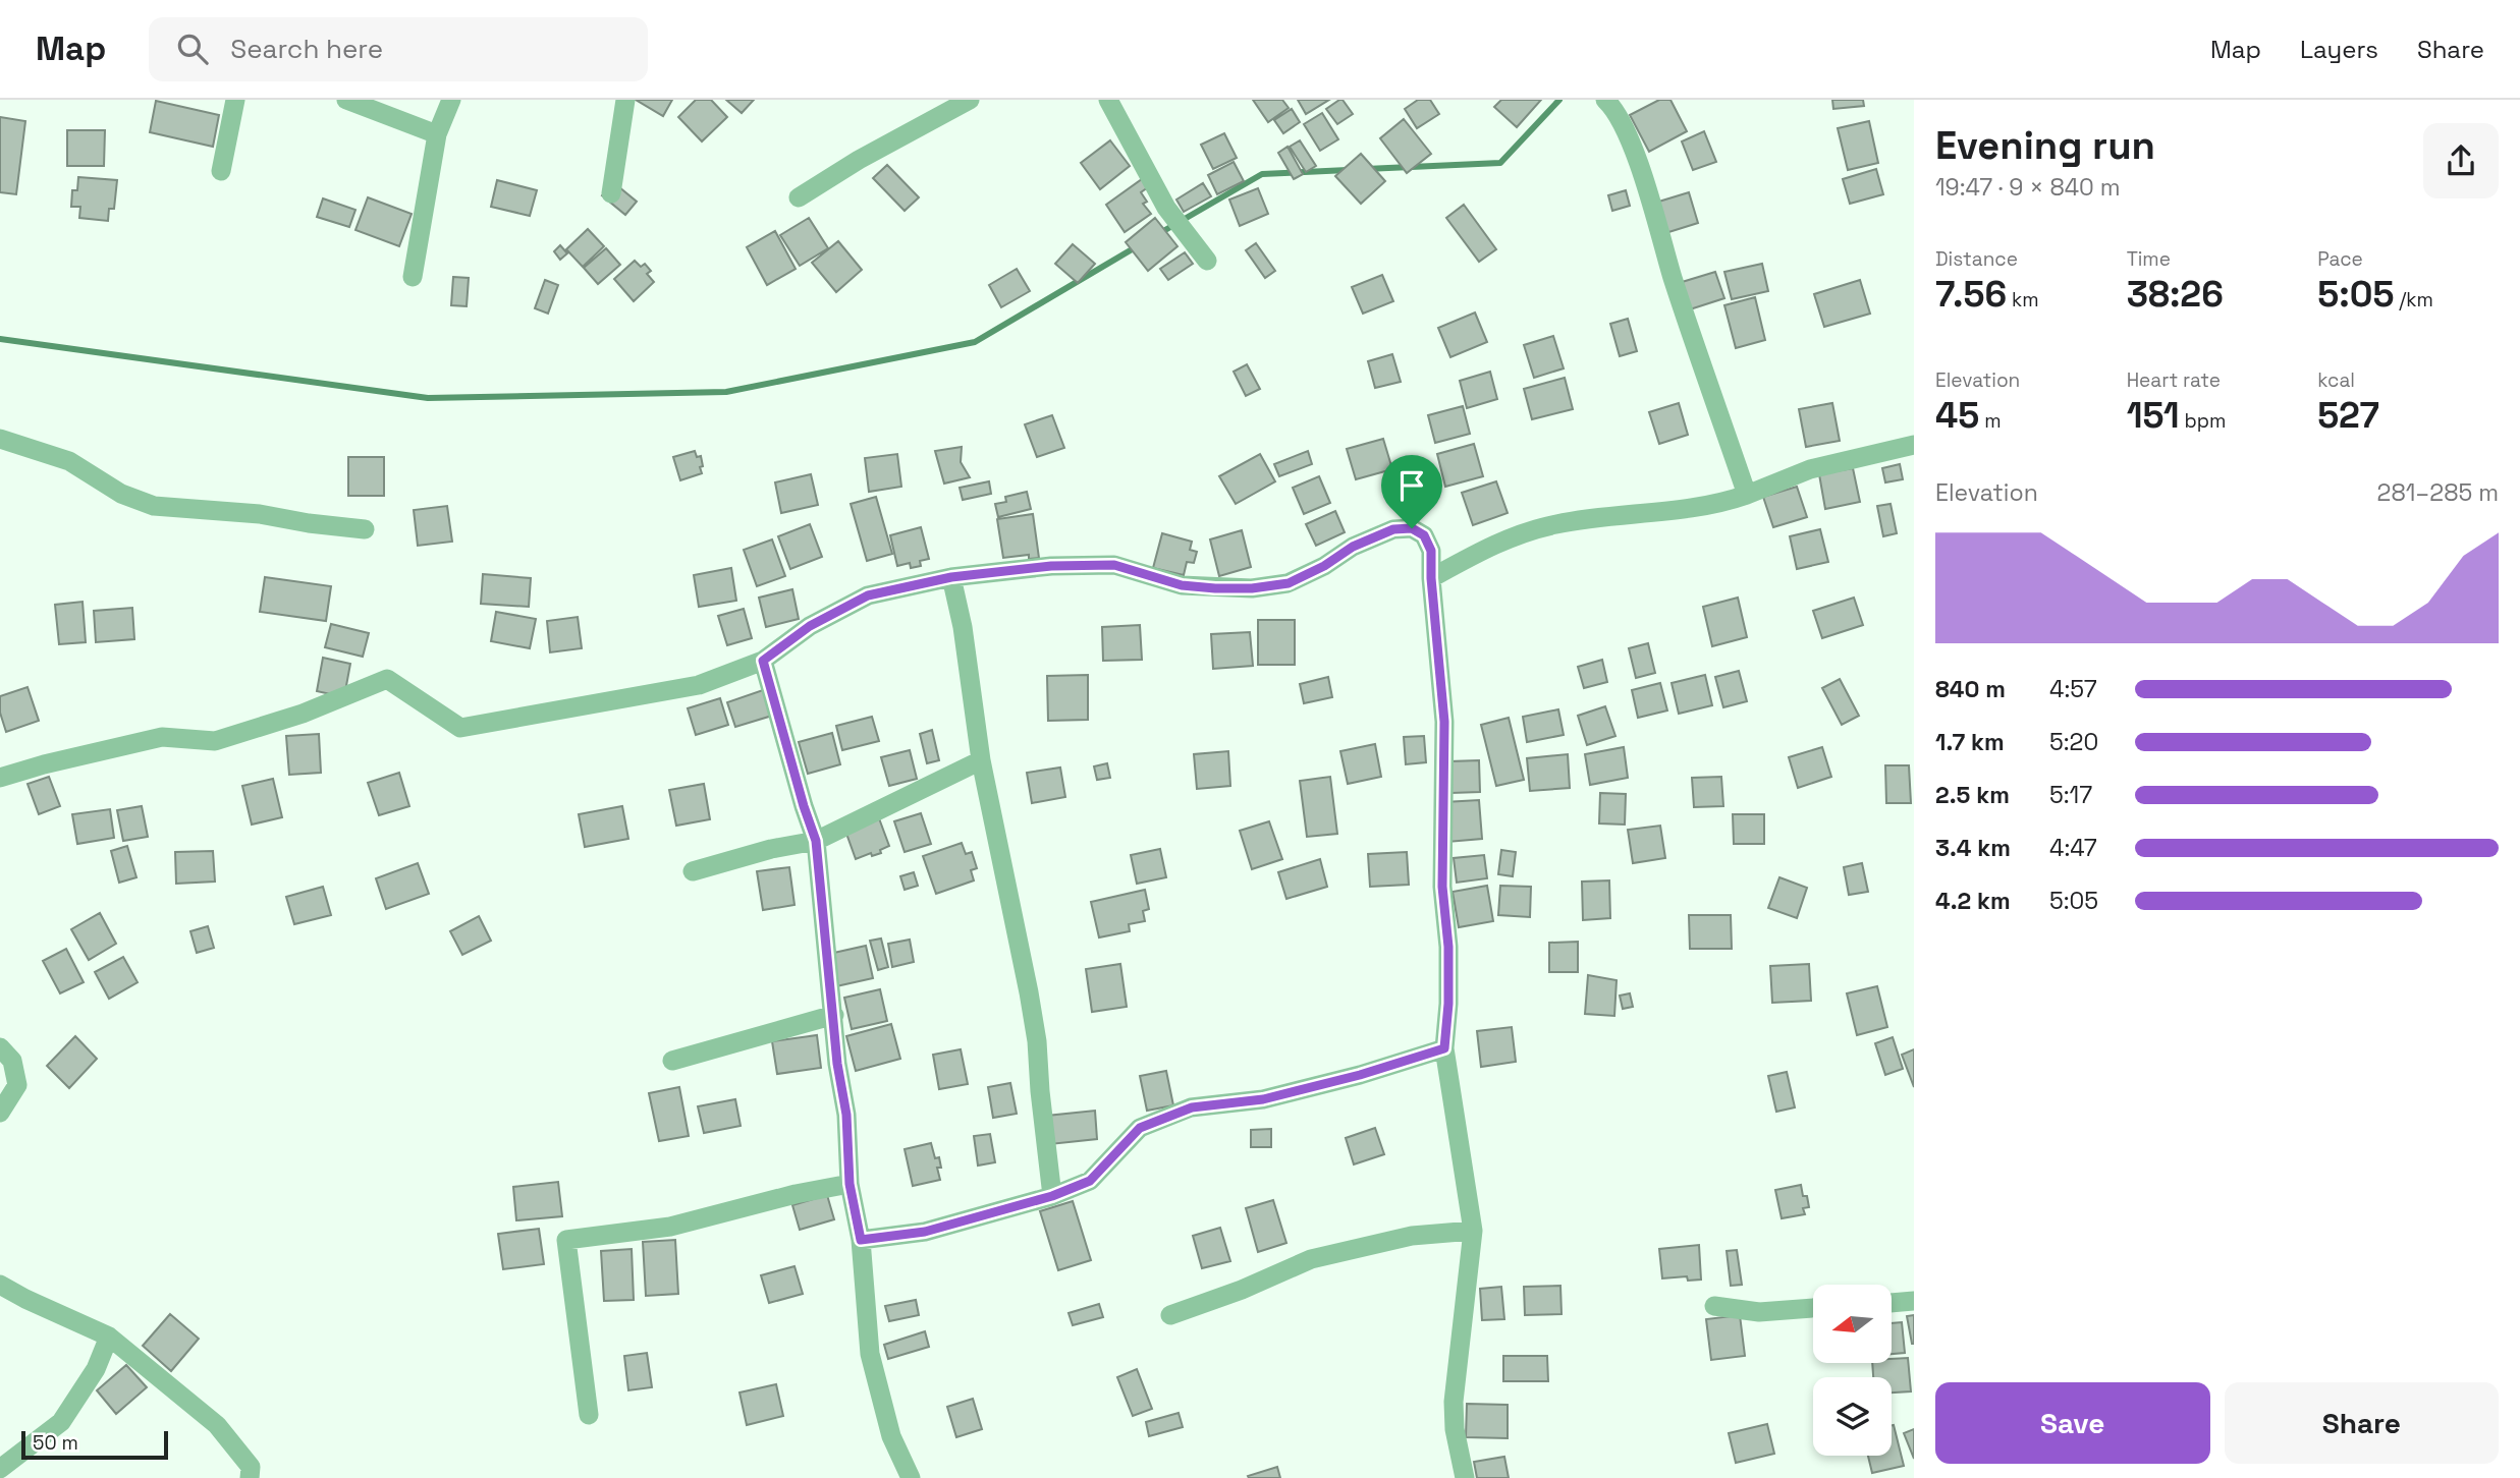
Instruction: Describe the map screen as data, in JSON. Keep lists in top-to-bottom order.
{
  "scale_bar": "50 m",
  "north": "left",
  "page": {
    "header": "Map",
    "search": "Search here",
    "nav": ["Map", "Layers", "Share"],
    "heading": ["Evening run", "19:47 · 9 × 840 m"],
    "stats": [
      ["Distance", "7.56 km"],
      ["Time", "38:26"],
      ["Pace", "5:05 /km"],
      ["Elevation", "45 m"],
      ["Heart rate", "151 bpm"],
      ["kcal", "527"]
    ],
    "chart": ["Elevation", "281–285 m"],
    "list": [
      {
        "name": "840 m",
        "note": "4:57"
      },
      {
        "name": "1.7 km",
        "note": "5:20"
      },
      {
        "name": "2.5 km",
        "note": "5:17"
      },
      {
        "name": "3.4 km",
        "note": "4:47"
      },
      {
        "name": "4.2 km",
        "note": "5:05"
      }
    ],
    "buttons": ["Save", "Share"],
    "scale": "50 m"
  }
}
